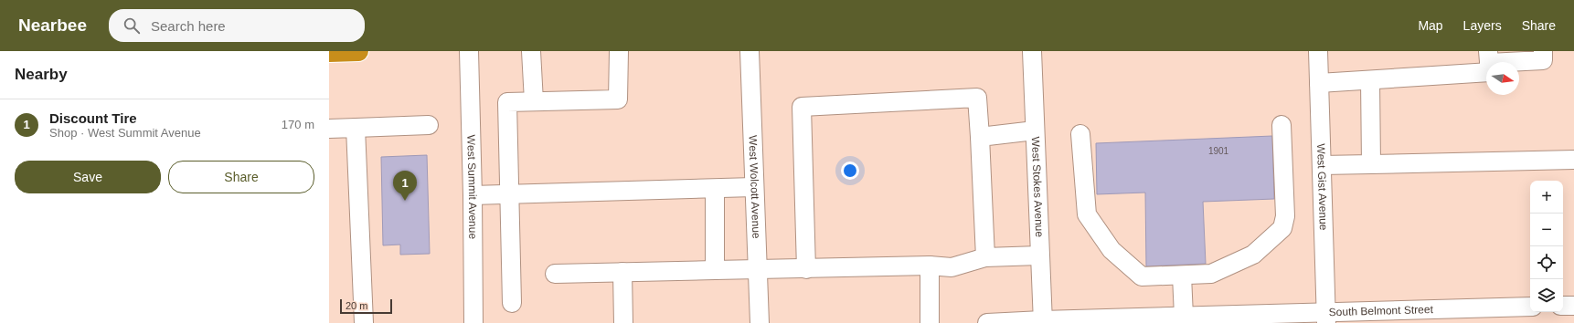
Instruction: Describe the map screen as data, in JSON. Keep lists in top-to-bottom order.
{
  "streets": {
    "street": [
      "West Summit Avenue",
      "West Wolcott Avenue",
      "West Stokes Avenue",
      "West Gist Avenue",
      "South Belmont Street"
    ]
  },
  "crossings": [
    ["West Stokes Avenue", "South Belmont Street"],
    ["West Gist Avenue", "South Belmont Street"]
  ],
  "house_numbers": ["1901"],
  "scale_bar": "20 m",
  "north": "right",
  "page": {
    "header": "Nearbee",
    "search": "Search here",
    "nav": ["Map", "Layers", "Share"],
    "heading": "Nearby",
    "list": [
      {
        "mark": "1",
        "name": "Discount Tire",
        "note": "Shop · West Summit Avenue",
        "value": "170 m"
      }
    ],
    "buttons": ["Save", "Share"],
    "pins": "1",
    "map_buttons": ["+", "−"],
    "scale": "20 m"
  }
}
